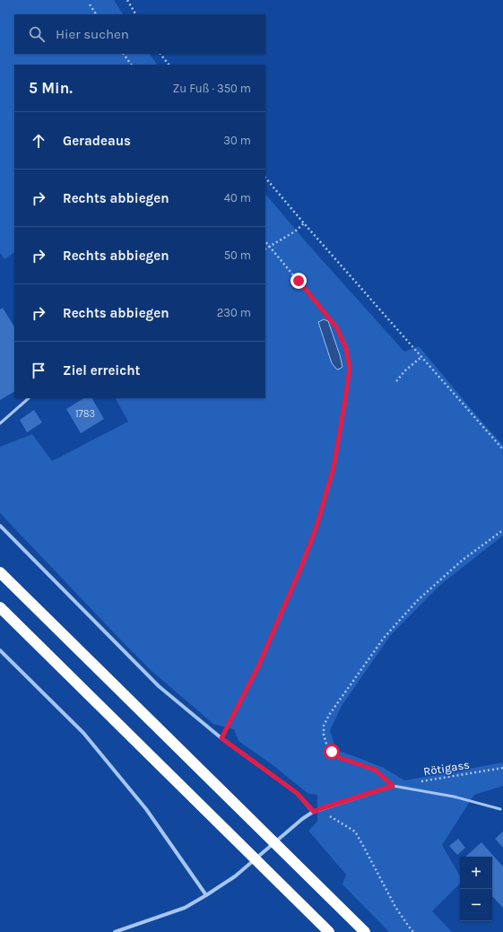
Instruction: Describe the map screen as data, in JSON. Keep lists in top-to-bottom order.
{
  "streets": {
    "path": ["Rötigass"]
  },
  "house_numbers": ["1783"],
  "page": {
    "search": "Hier suchen",
    "heading": ["5 Min.", "Zu Fuß · 350 m"],
    "list": [
      ["Geradeaus", "30 m"],
      ["Rechts abbiegen", "40 m"],
      ["Rechts abbiegen", "50 m"],
      ["Rechts abbiegen", "230 m"],
      "Ziel erreicht"
    ],
    "map_buttons": ["+", "−"]
  }
}
